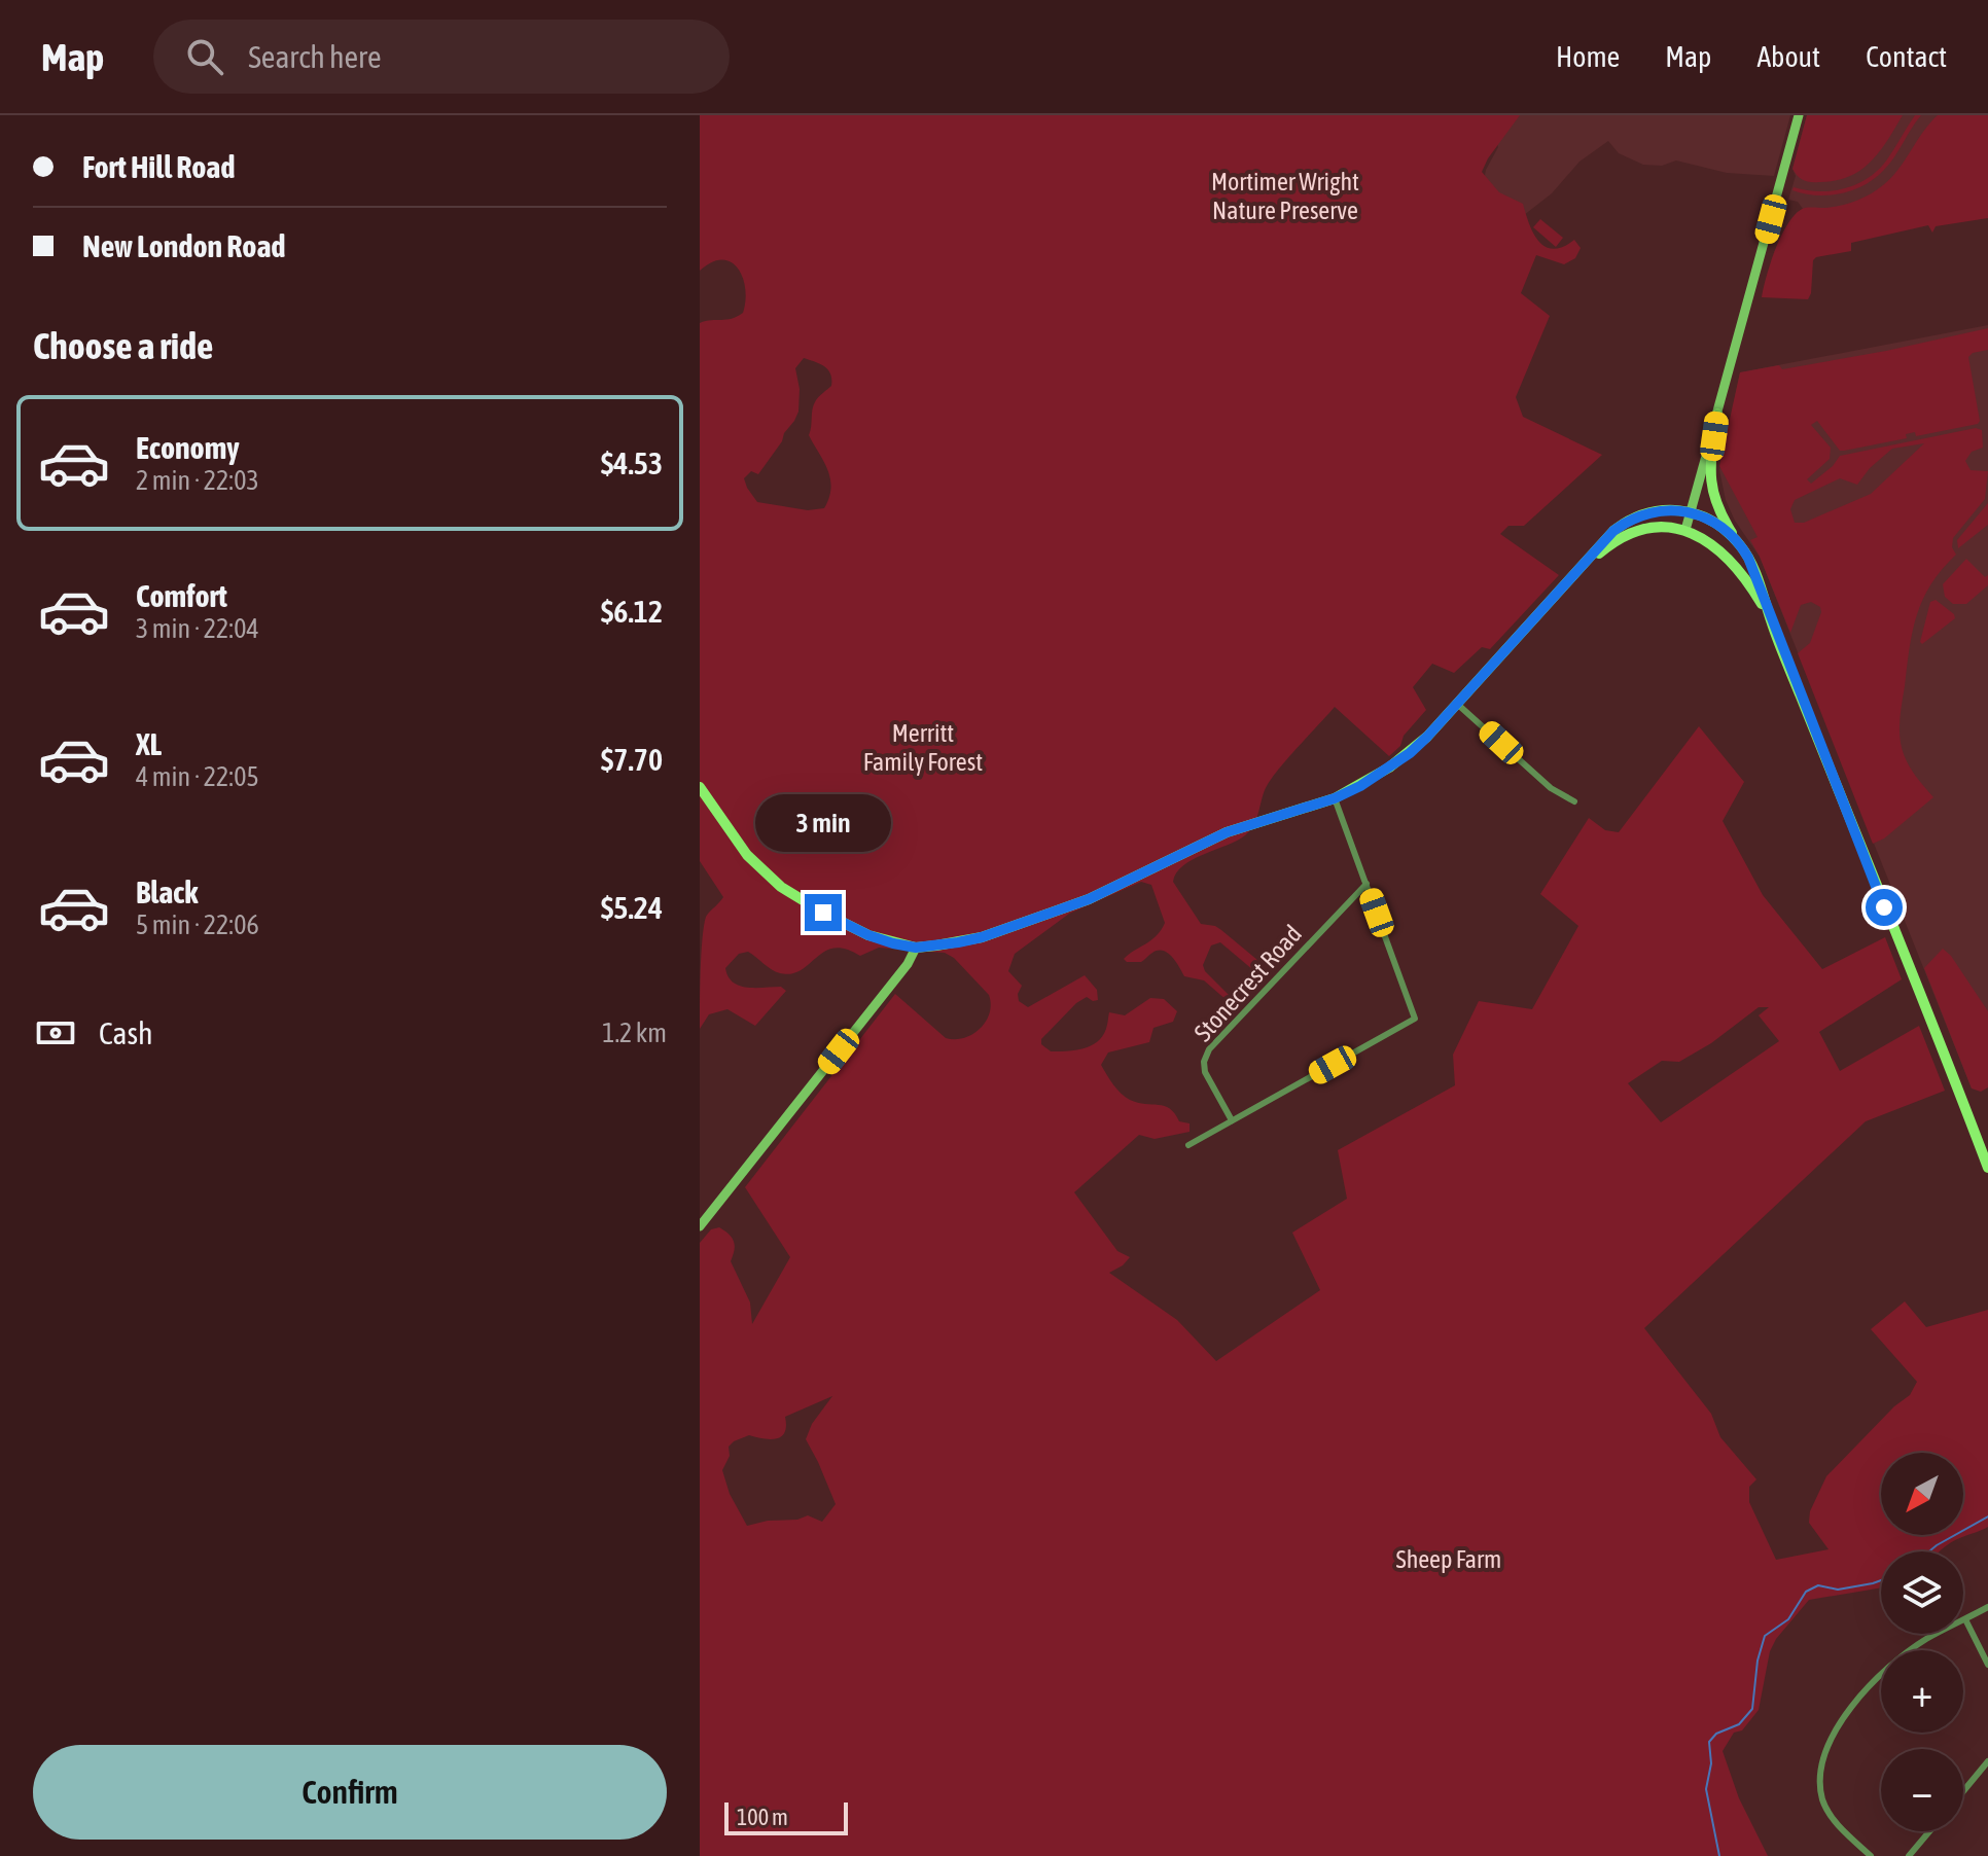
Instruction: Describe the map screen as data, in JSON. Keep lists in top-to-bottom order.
{
  "streets": {
    "street": ["Stonecrest Road"]
  },
  "parks": ["Mortimer Wright Nature Preserve", "Merritt Family Forest", "Sheep Farm"],
  "scale_bar": "100 m",
  "north": "bottom left",
  "page": {
    "header": "Map",
    "search": "Search here",
    "nav": [
      "Home",
      "Map",
      "About",
      "Contact"
    ],
    "banner": ["Fort Hill Road", "New London Road"],
    "heading": "Choose a ride",
    "list": [
      {
        "name": "Economy",
        "note": "2 min · 22:03",
        "value": "$4.53"
      },
      {
        "name": "Comfort",
        "note": "3 min · 22:04",
        "value": "$6.12"
      },
      {
        "name": "XL",
        "note": "4 min · 22:05",
        "value": "$7.70"
      },
      {
        "name": "Black",
        "note": "5 min · 22:06",
        "value": "$5.24"
      }
    ],
    "bubble": "3 min",
    "pay": ["Cash", "1.2 km"],
    "map_buttons": ["+", "−"],
    "buttons": "Confirm",
    "scale": "100 m"
  }
}
